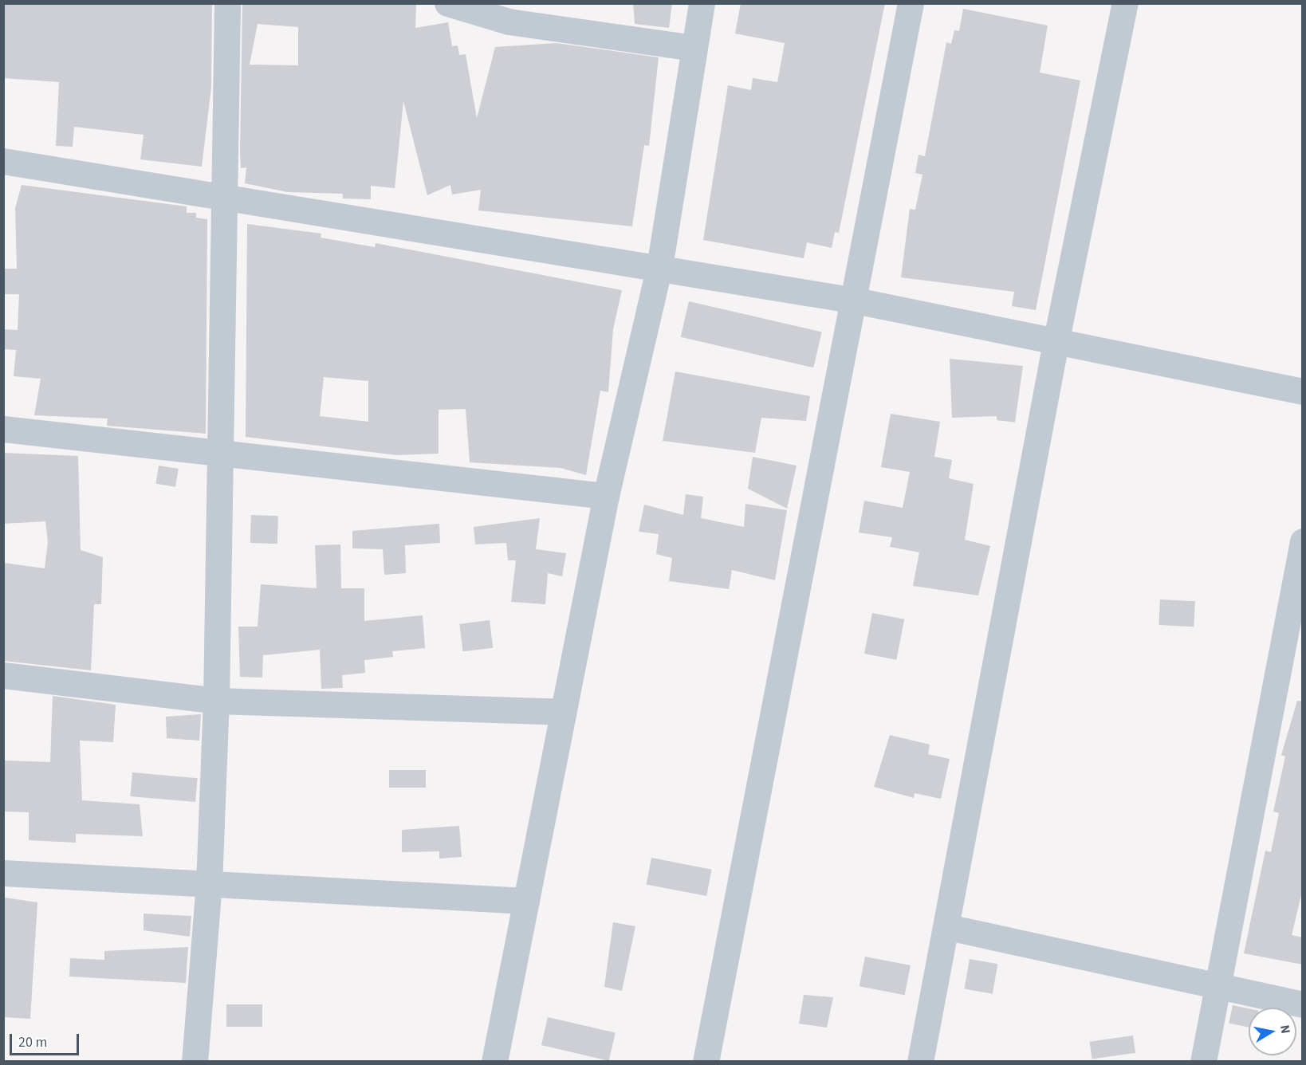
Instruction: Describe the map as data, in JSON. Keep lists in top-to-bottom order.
{
  "scale_bar": "20 m",
  "north": "right"
}
